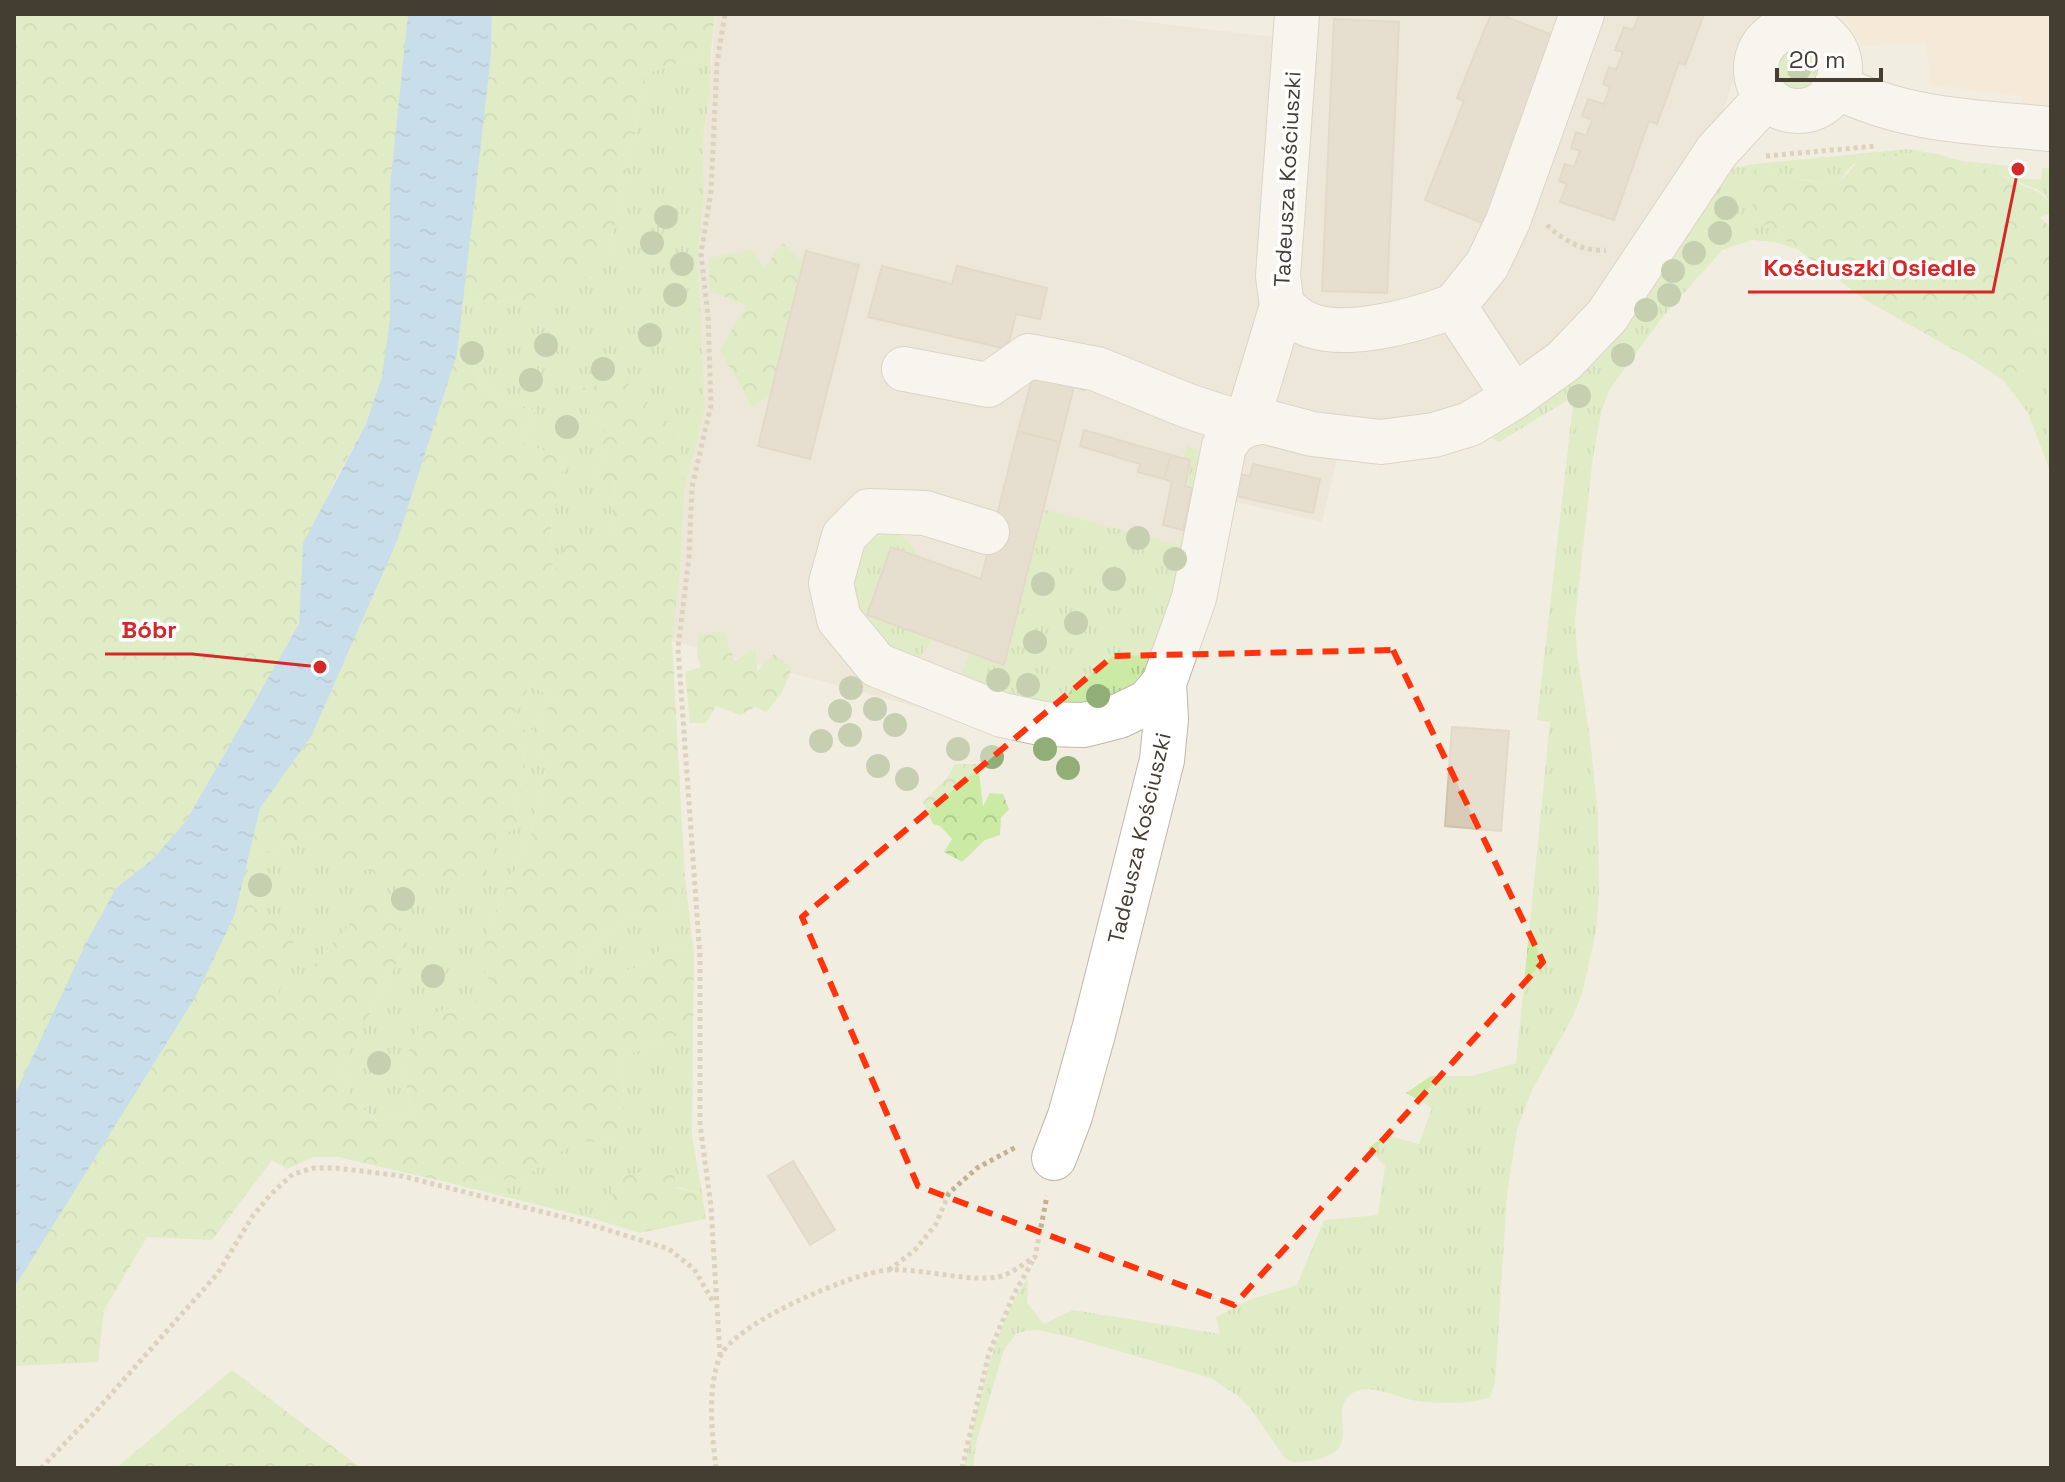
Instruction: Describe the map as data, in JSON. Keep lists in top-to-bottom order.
{
  "streets": {
    "street": ["Tadeusza Kościuszki"]
  },
  "places": ["Kościuszki Osiedle", "Bóbr"],
  "scale_bar": "20 m"
}
